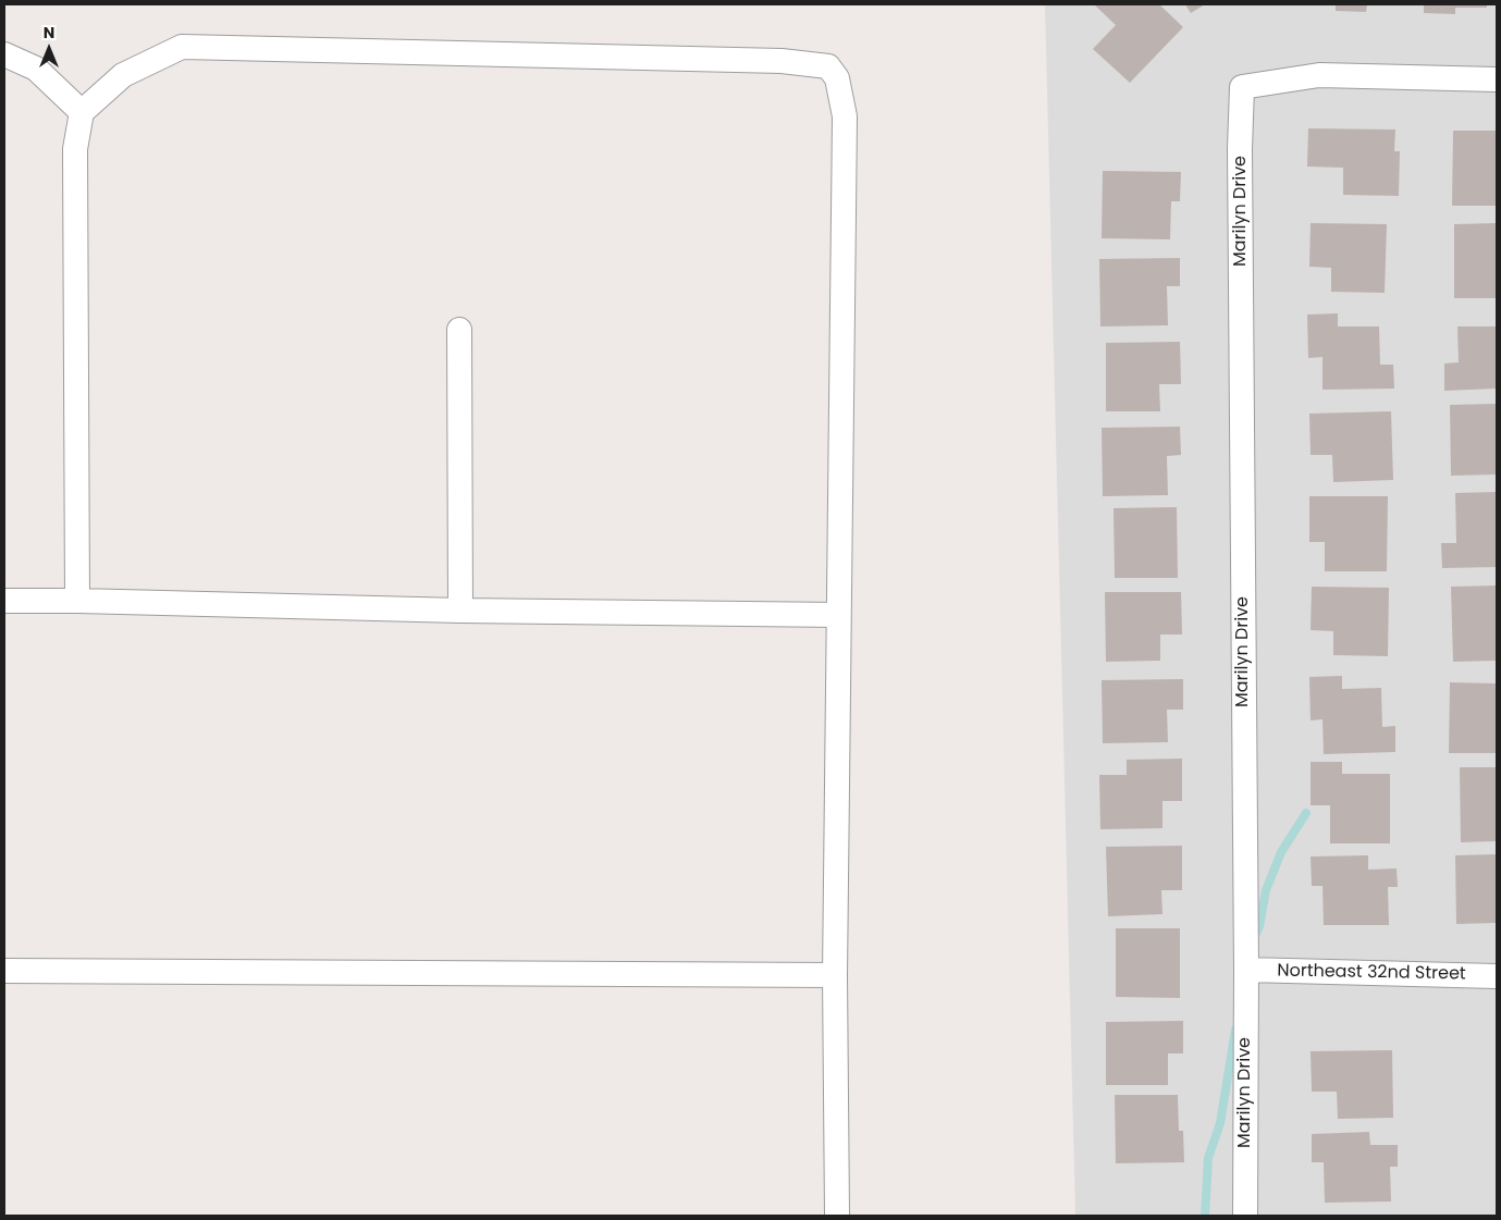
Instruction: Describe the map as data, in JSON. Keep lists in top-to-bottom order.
{
  "streets": {
    "street": ["Marilyn Drive", "Northeast 32nd Street"]
  },
  "crossings": [
    ["Marilyn Drive", "Northeast 32nd Street"]
  ],
  "north": "top"
}
